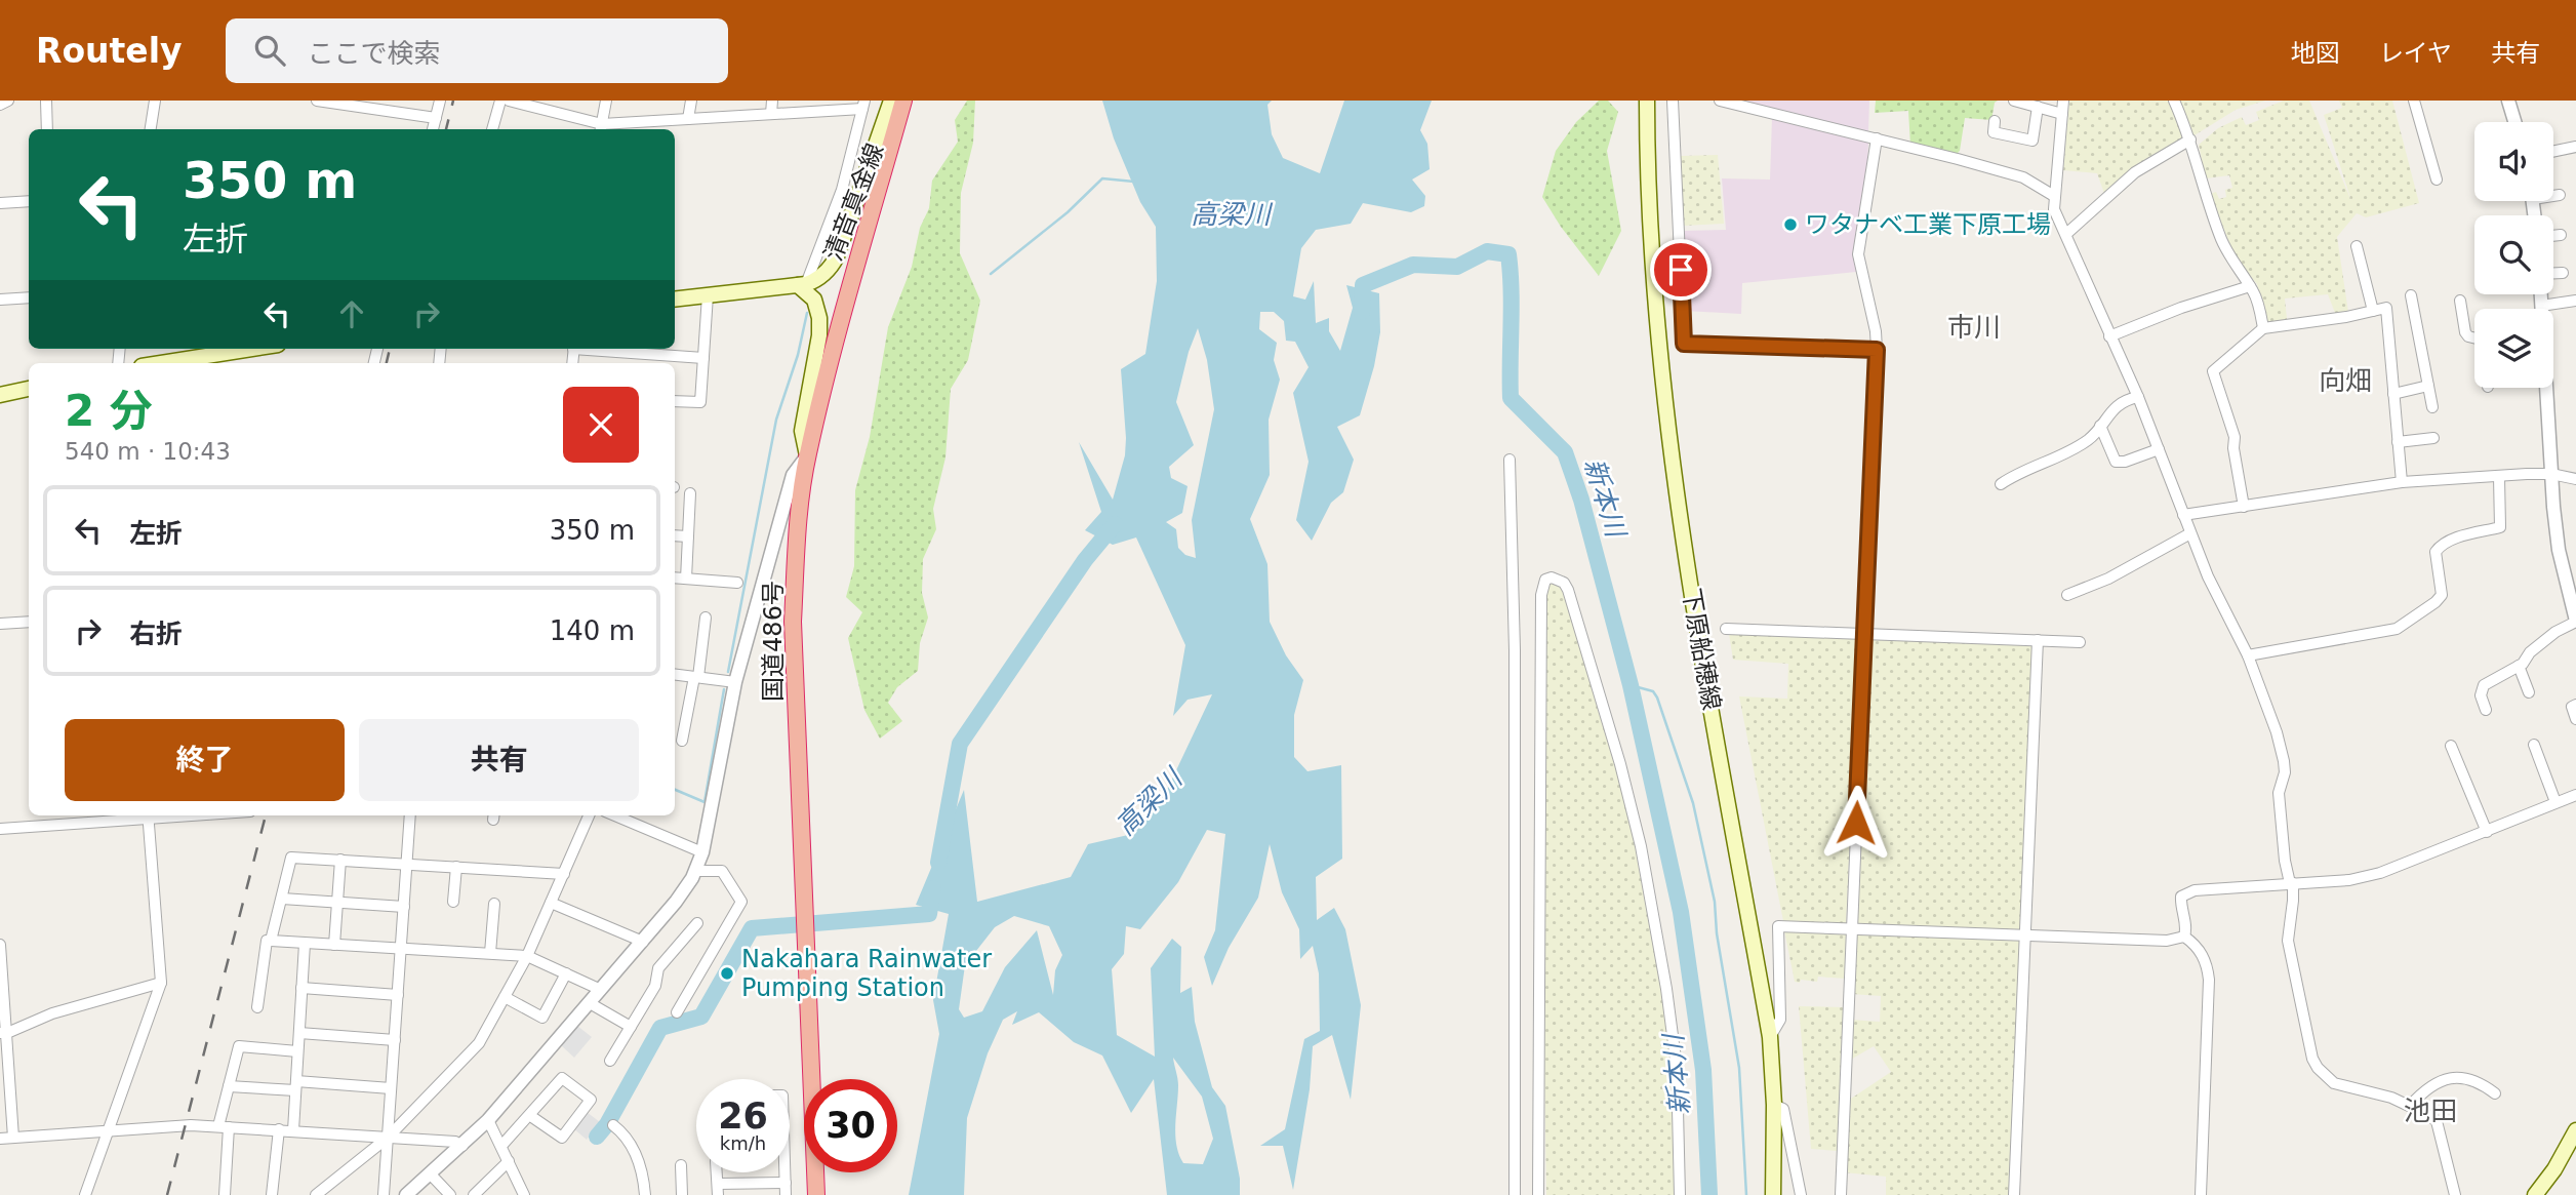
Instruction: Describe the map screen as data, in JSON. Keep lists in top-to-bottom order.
{
  "streets": {
    "highway": ["国道486号"],
    "main road": ["清音真金線", "下原船穂線"]
  },
  "districts": ["市川", "向畑", "池田"],
  "water": ["高梁川", "新本川"],
  "places": ["ワタナベ工業下原工場", "Nakahara Rainwater Pumping Station"],
  "page": {
    "header": "Routely",
    "search": "ここで検索",
    "nav": ["地図", "レイヤ", "共有"],
    "turn": ["350 m", "左折"],
    "heading": ["2 分", "540 m · 10:43"],
    "list": [
      {
        "name": "左折",
        "value": "350 m"
      },
      {
        "name": "右折",
        "value": "140 m"
      }
    ],
    "buttons": ["終了", "共有"],
    "speed": "26 km/h",
    "limit": "30"
  }
}
